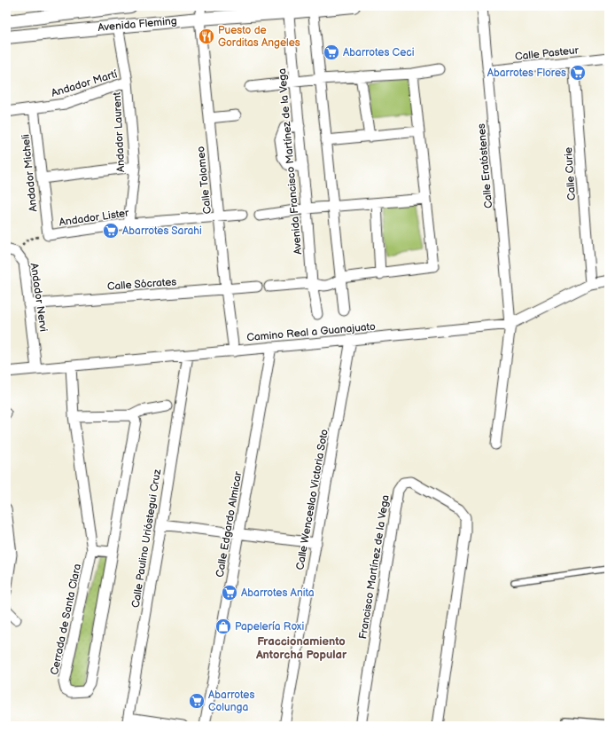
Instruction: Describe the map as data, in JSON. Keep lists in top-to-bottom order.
{
  "streets": {
    "street": [
      "Avenida Fleming",
      "Calle Pasteur",
      "Andador Martí",
      "Andador Laurent",
      "Avenida Francisco Martínez de la Vega",
      "Calle Eratóstenes",
      "Andador Micheli",
      "Calle Curie",
      "Calle Tolomeo",
      "Andador Lister",
      "Calle Sócrates",
      "Andador Nervi",
      "Camino Real a Guanajuato",
      "Calle Wenceslao Victoria Soto",
      "Calle Edgardo Almicar",
      "Calle Paulino Urióstegui Cruz",
      "Francisco Martínez de la Vega",
      "Cerrada de Santa Clara"
    ]
  },
  "crossings": [
    ["Avenida Fleming", "Andador Laurent"],
    ["Avenida Fleming", "Avenida Francisco Martínez de la Vega"],
    ["Avenida Fleming", "Calle Tolomeo"],
    ["Calle Pasteur", "Calle Eratóstenes"],
    ["Calle Pasteur", "Calle Curie"],
    ["Andador Martí", "Andador Laurent"],
    ["Andador Martí", "Andador Micheli"],
    ["Andador Laurent", "Andador Lister"],
    ["Calle Eratóstenes", "Camino Real a Guanajuato"],
    ["Andador Micheli", "Andador Lister"],
    ["Calle Curie", "Camino Real a Guanajuato"],
    ["Calle Tolomeo", "Andador Lister"],
    ["Calle Tolomeo", "Calle Sócrates"],
    ["Calle Tolomeo", "Camino Real a Guanajuato"],
    ["Andador Lister", "Andador Nervi"],
    ["Calle Sócrates", "Andador Nervi"],
    ["Andador Nervi", "Camino Real a Guanajuato"],
    ["Camino Real a Guanajuato", "Calle Wenceslao Victoria Soto"],
    ["Camino Real a Guanajuato", "Calle Edgardo Almicar"],
    ["Camino Real a Guanajuato", "Calle Paulino Urióstegui Cruz"],
    ["Camino Real a Guanajuato", "Cerrada de Santa Clara"]
  ],
  "districts": ["Fraccionamiento Antorcha Popular"],
  "places": {
    "restaurant": ["Puesto de Gorditas Angeles"],
    "supermarket": [
      "Abarrotes Ceci",
      "Abarrotes Flores",
      "Abarrotes Sarahi",
      "Abarrotes Anita",
      "Abarrotes Colunga"
    ],
    "shop": ["Papelería Roxi"]
  }
}
